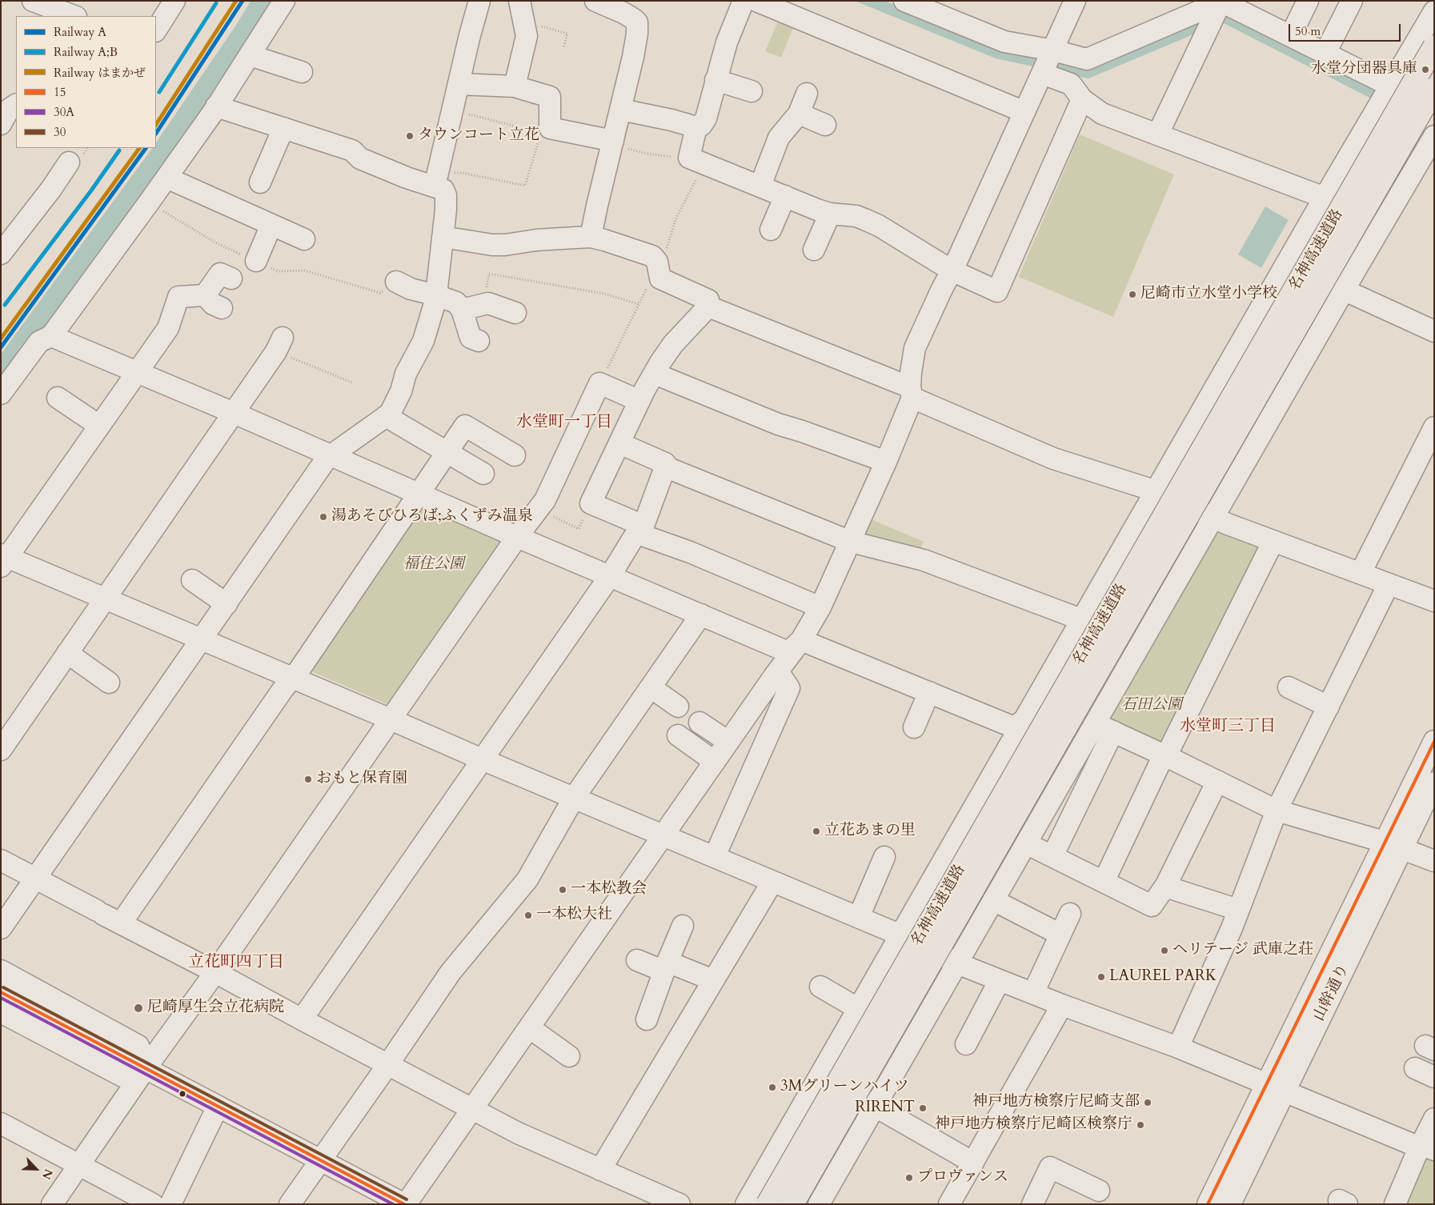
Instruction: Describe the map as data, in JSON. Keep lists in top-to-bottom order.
{
  "streets": {
    "highway": ["名神高速道路"],
    "street": ["山幹通り"]
  },
  "districts": ["水堂町一丁目", "水堂町三丁目", "立花町四丁目"],
  "parks": ["福住公園", "石田公園"],
  "places": [
    "水堂分団器具庫",
    "タウンコート立花",
    "尼崎市立水堂小学校",
    "湯あそびひろば;ふくずみ温泉",
    "おもと保育園",
    "立花あまの里",
    "一本松教会",
    "一本松大社",
    "ヘリテージ 武庫之荘",
    "LAUREL PARK",
    "尼崎厚生会立花病院",
    "3Mグリーンハイツ",
    "神戸地方検察庁尼崎支部",
    "RIRENT",
    "神戸地方検察庁尼崎区検察庁",
    "プロヴァンス"
  ],
  "lines": [
    "rail line A",
    "rail line はまかぜ",
    "rail line A;B",
    "transit line 15",
    "transit line 30",
    "transit line 30A"
  ],
  "legend": [
    "Railway A",
    "Railway A;B",
    "Railway はまかぜ",
    "15",
    "30A",
    "30"
  ],
  "scale_bar": "50 m",
  "north": "bottom right"
}
